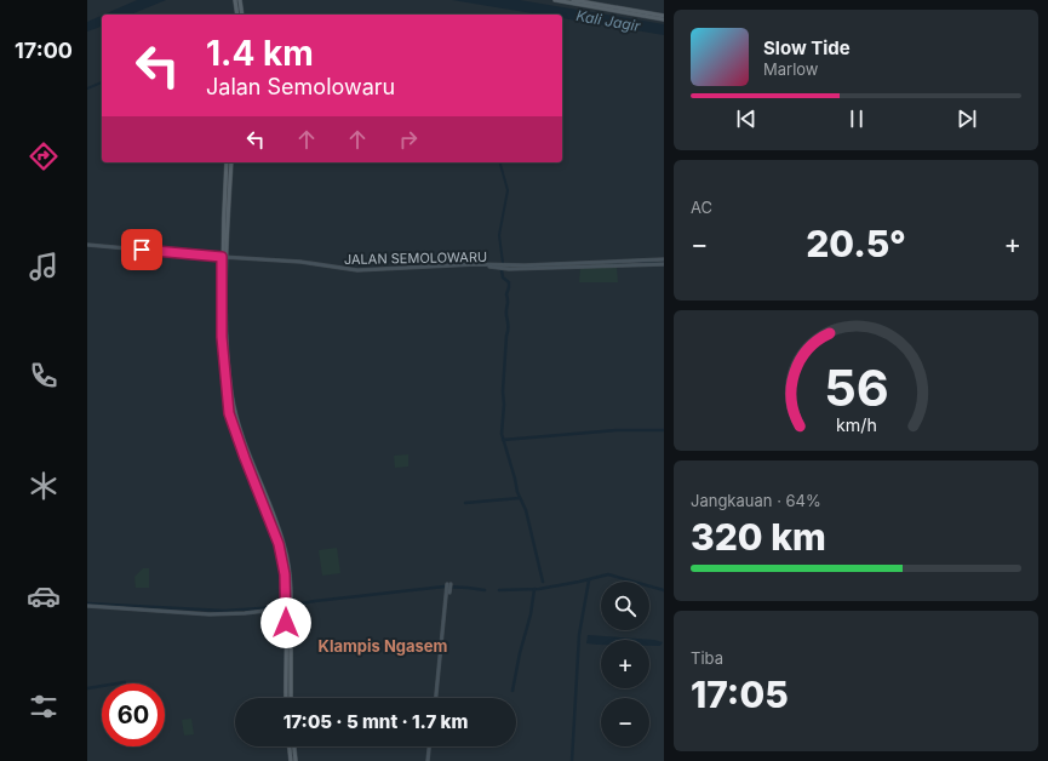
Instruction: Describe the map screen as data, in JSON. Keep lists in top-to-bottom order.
{
  "streets": {
    "main road": ["JALAN SEMOLOWARU"]
  },
  "districts": ["Klampis Ngasem"],
  "water": ["Kali Jagir"],
  "page": {
    "tabs": "17:00",
    "turn": ["1.4 km", "Jalan Semolowaru"],
    "song": ["Slow Tide", "Marlow"],
    "tile": [
      "AC",
      ["Jangkauan · 64%", "320 km"],
      ["Tiba", "17:05"]
    ],
    "heat": ["−", "20.5°", "+"],
    "map_buttons": ["+", "−"],
    "limit": "60",
    "trip": "17:05 · 5 mnt · 1.7 km",
    "gauge": ["56", "km/h"]
  }
}
